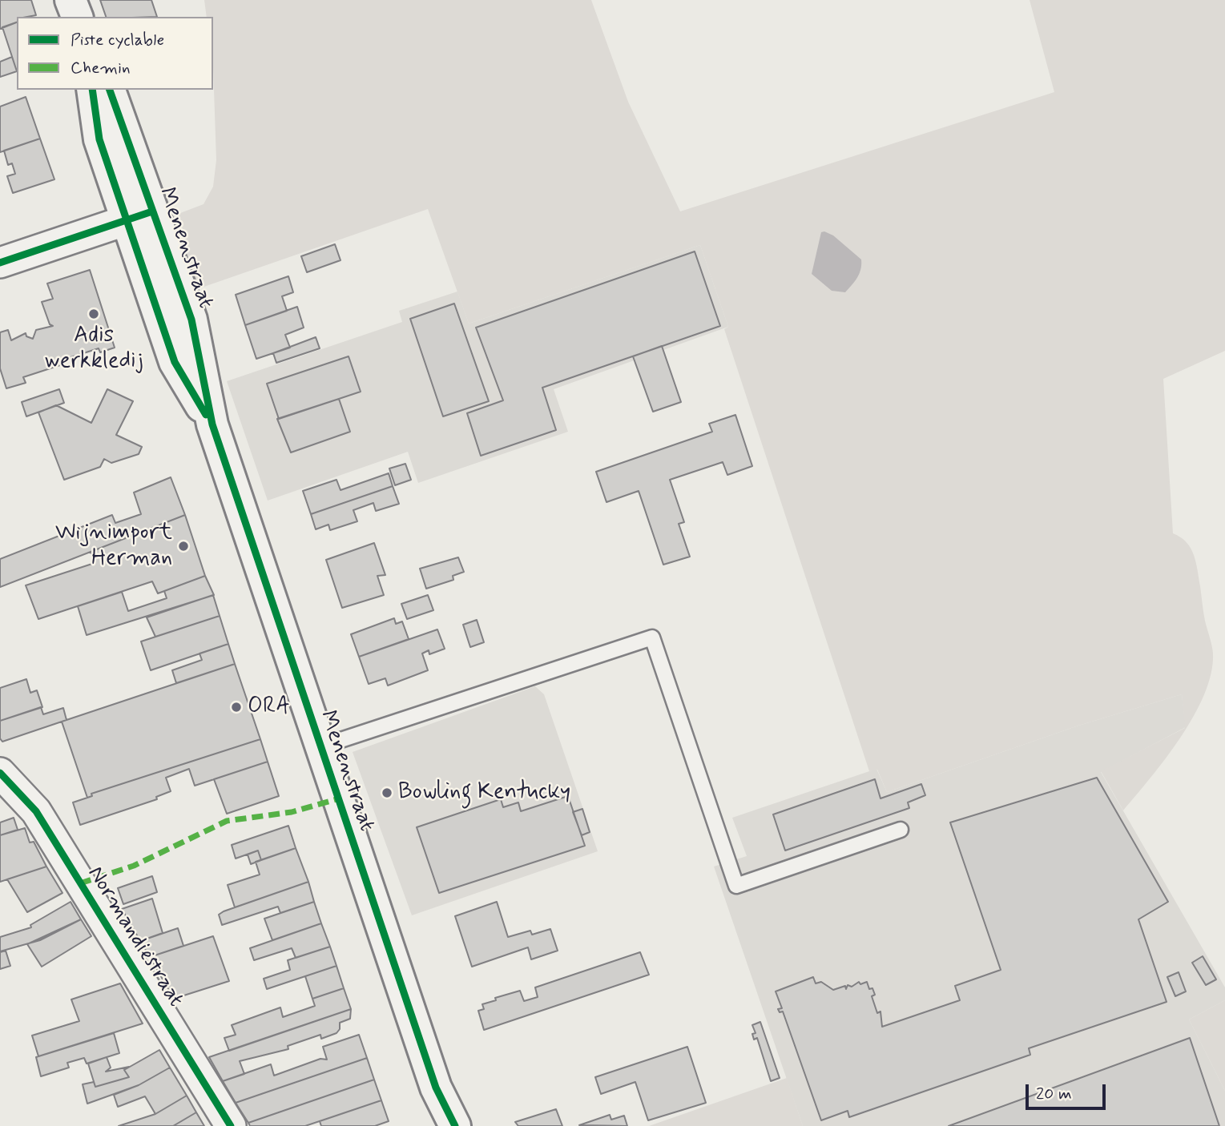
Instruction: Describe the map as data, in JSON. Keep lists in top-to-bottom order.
{
  "streets": {
    "main road": ["Menenstraat"],
    "street": ["Normandiëstraat"]
  },
  "places": [
    "Adis werkkledij",
    "Wijnimport Herman",
    "ORA",
    "Bowling Kentucky"
  ],
  "legend": ["Piste cyclable", "Chemin"],
  "scale_bar": "20 m"
}
